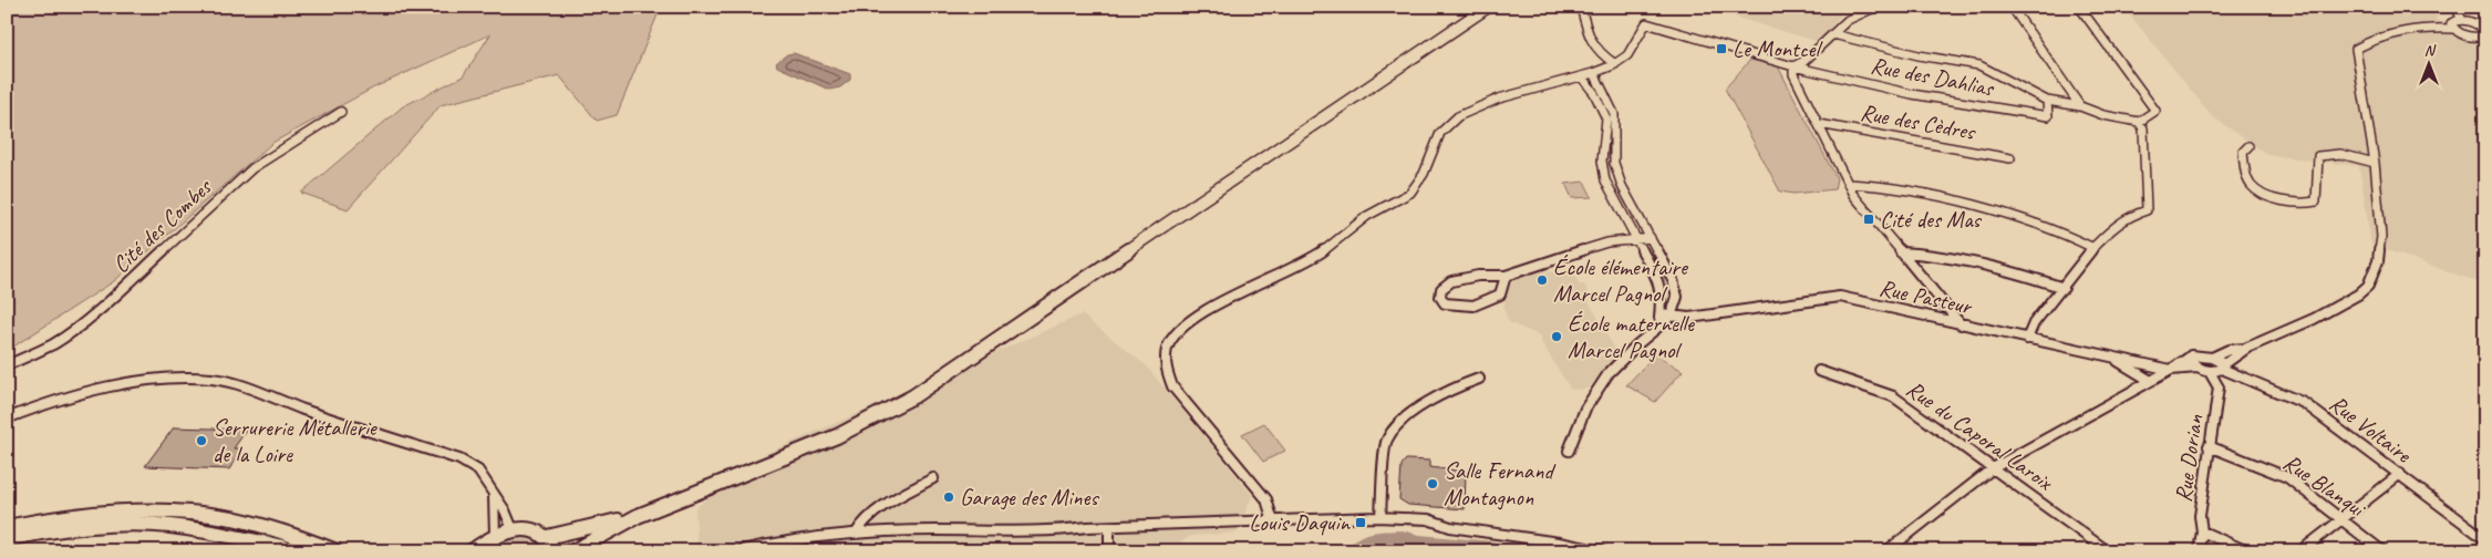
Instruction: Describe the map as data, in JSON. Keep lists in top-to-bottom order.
{
  "streets": {
    "street": [
      "Rue des Dahlias",
      "Rue des Cèdres",
      "Cité des Combes",
      "Rue Pasteur",
      "Rue Voltaire",
      "Rue du Caporal Laroix",
      "Rue Dorian",
      "Rue Blanqui"
    ]
  },
  "crossings": [
    ["Rue Dorian", "Rue Blanqui"]
  ],
  "places": {
    "transit": ["Le Montcel", "Cité des Mas", "Louis Daquin"],
    "other": [
      "École élémentaire Marcel Pagnol",
      "École maternelle Marcel Pagnol",
      "Serrurerie Métallerie de la Loire",
      "Salle Fernand Montagnon",
      "Garage des Mines"
    ]
  },
  "north": "top"
}
